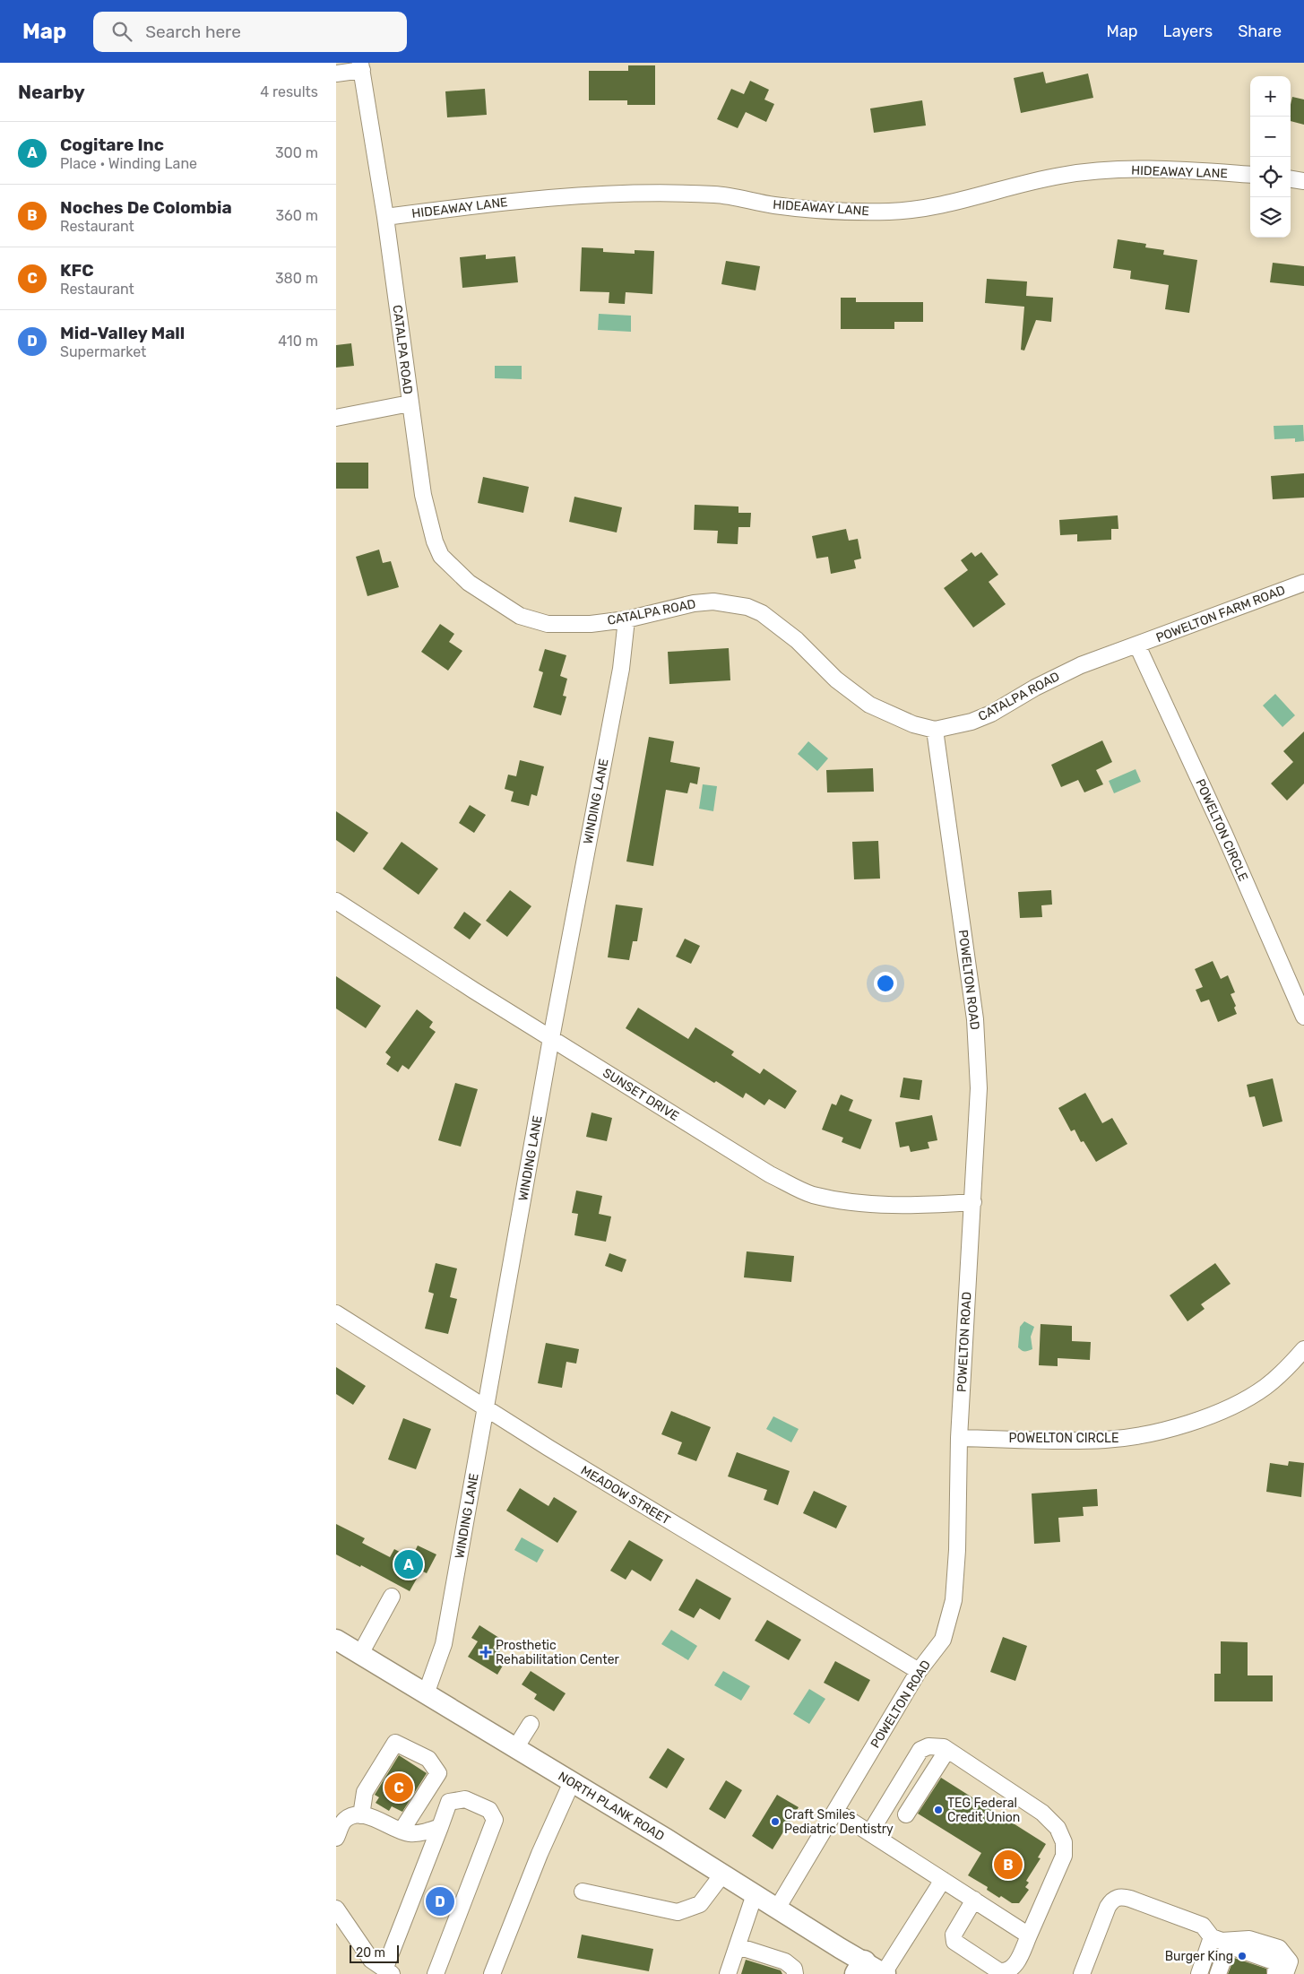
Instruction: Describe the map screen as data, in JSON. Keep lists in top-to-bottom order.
{
  "streets": {
    "main road": ["NORTH PLANK ROAD"],
    "street": [
      "HIDEAWAY LANE",
      "CATALPA ROAD",
      "POWELTON FARM ROAD",
      "WINDING LANE",
      "POWELTON CIRCLE",
      "POWELTON ROAD",
      "SUNSET DRIVE",
      "MEADOW STREET"
    ]
  },
  "crossings": [
    ["HIDEAWAY LANE", "CATALPA ROAD"],
    ["CATALPA ROAD", "POWELTON FARM ROAD"],
    ["CATALPA ROAD", "WINDING LANE"],
    ["CATALPA ROAD", "POWELTON CIRCLE"],
    ["CATALPA ROAD", "POWELTON ROAD"],
    ["POWELTON FARM ROAD", "POWELTON CIRCLE"],
    ["WINDING LANE", "SUNSET DRIVE"],
    ["WINDING LANE", "MEADOW STREET"],
    ["WINDING LANE", "NORTH PLANK ROAD"],
    ["POWELTON CIRCLE", "POWELTON ROAD"],
    ["POWELTON ROAD", "SUNSET DRIVE"],
    ["POWELTON ROAD", "MEADOW STREET"],
    ["POWELTON ROAD", "NORTH PLANK ROAD"]
  ],
  "places": {
    "health": ["Prosthetic Rehabilitation Center"],
    "other": ["TEG Federal Credit Union", "Craft Smiles Pediatric Dentistry", "Burger King"]
  },
  "scale_bar": "20 m",
  "page": {
    "header": "Map",
    "search": "Search here",
    "nav": ["Map", "Layers", "Share"],
    "heading": ["Nearby", "4 results"],
    "map_buttons": ["+", "−"],
    "list": [
      {
        "mark": "A",
        "name": "Cogitare Inc",
        "note": "Place · Winding Lane",
        "value": "300 m"
      },
      {
        "mark": "B",
        "name": "Noches De Colombia",
        "note": "Restaurant",
        "value": "360 m"
      },
      {
        "mark": "C",
        "name": "KFC",
        "note": "Restaurant",
        "value": "380 m"
      },
      {
        "mark": "D",
        "name": "Mid-Valley Mall",
        "note": "Supermarket",
        "value": "410 m"
      }
    ],
    "pins": [
      "A",
      "C",
      "B",
      "D"
    ],
    "scale": "20 m"
  }
}
